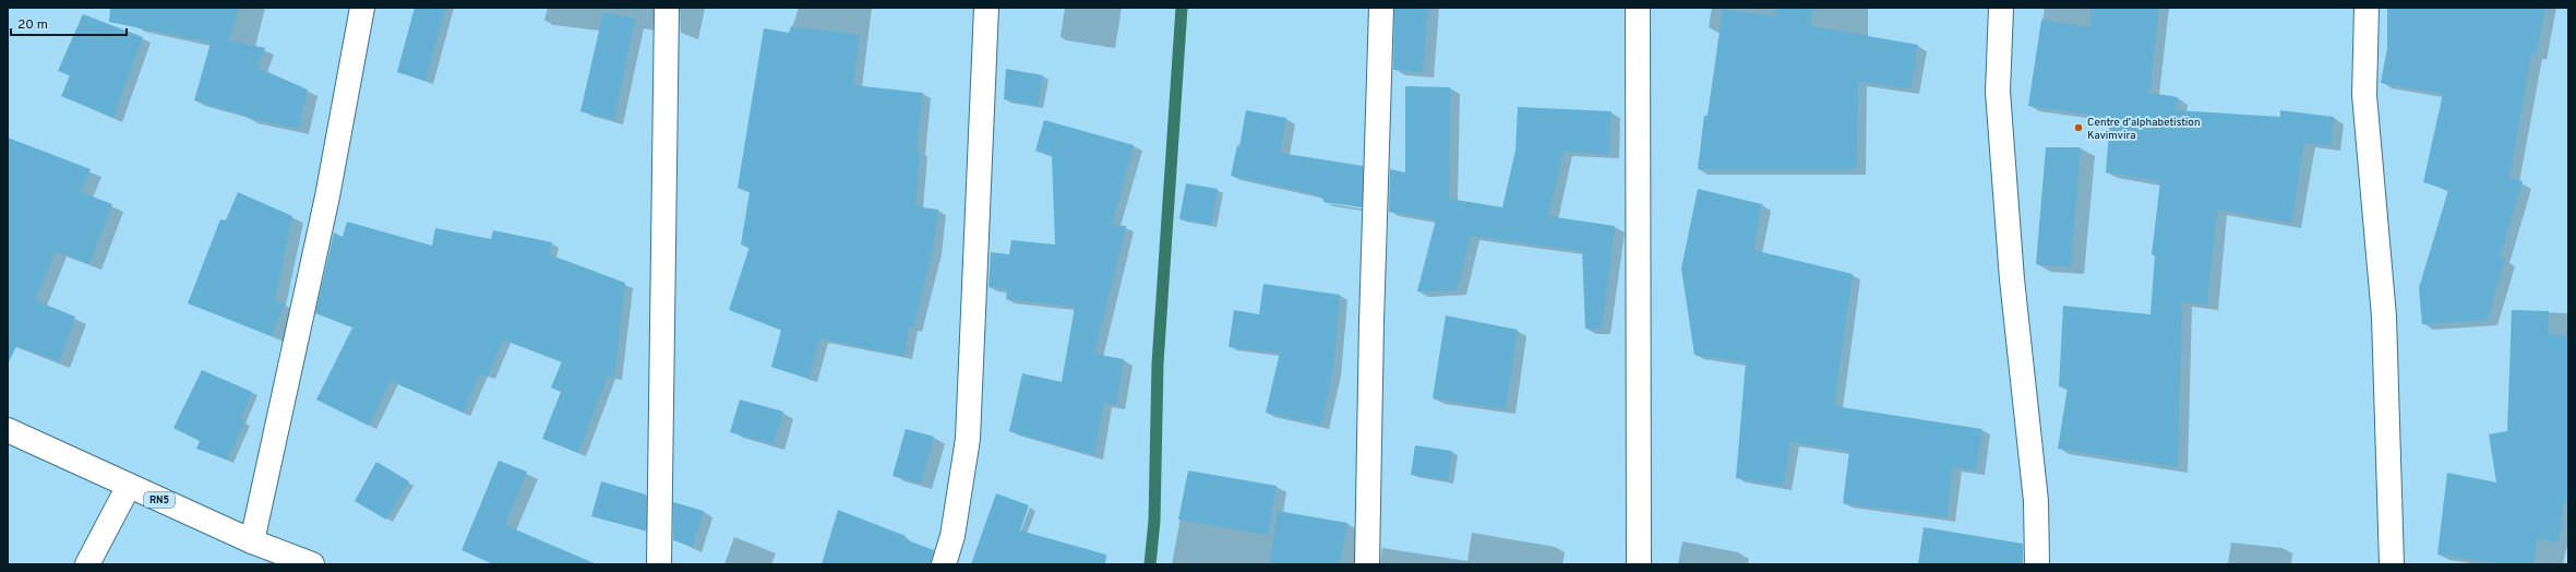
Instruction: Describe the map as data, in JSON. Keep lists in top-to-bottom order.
{
  "streets": {
    "main road": ["RN5"]
  },
  "places": ["Centre d'alphabetistion Kavimvira"],
  "scale_bar": "20 m"
}
